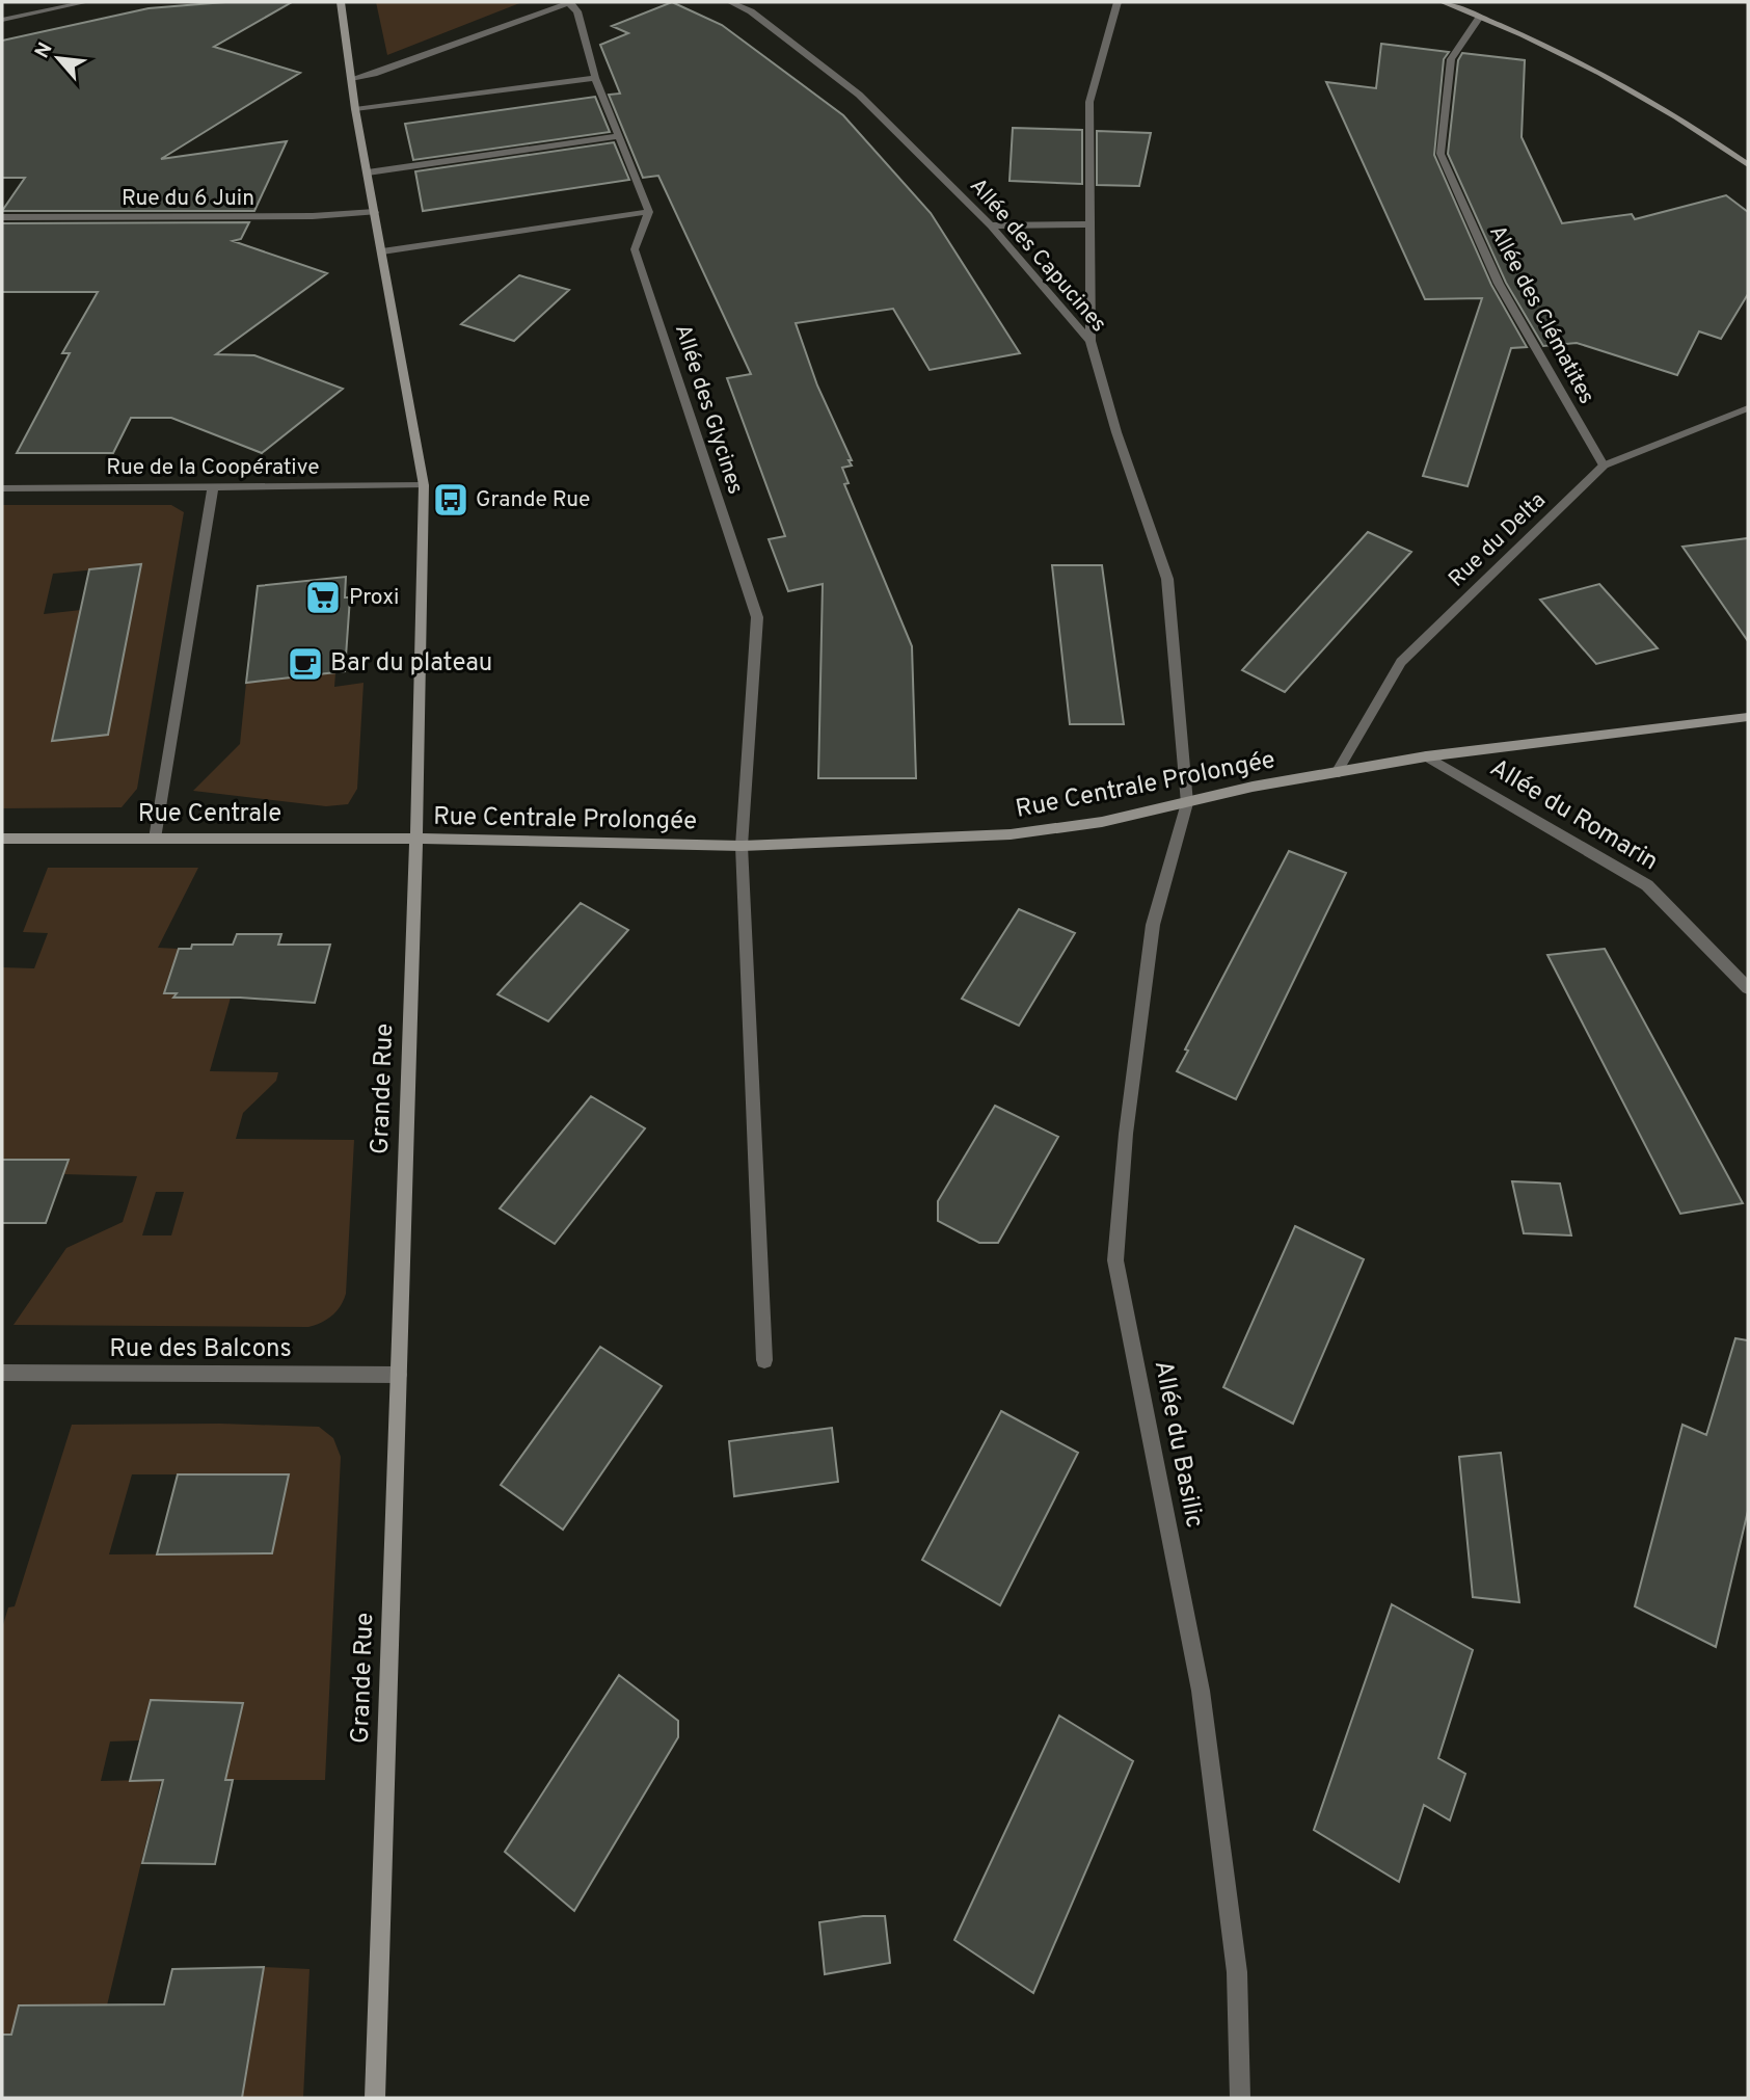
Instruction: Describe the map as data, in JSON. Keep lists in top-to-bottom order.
{
  "streets": {
    "street": [
      "Rue du 6 Juin",
      "Allée des Capucines",
      "Allée des Clématites",
      "Allée des Glycines",
      "Rue de la Coopérative",
      "Rue du Delta",
      "Rue Centrale Prolongée",
      "Rue Centrale",
      "Allée du Romarin",
      "Grande Rue",
      "Rue des Balcons",
      "Allée du Basilic"
    ]
  },
  "crossings": [
    ["Rue du 6 Juin", "Grande Rue"],
    ["Allée des Capucines", "Rue Centrale Prolongée"],
    ["Allée des Capucines", "Allée du Basilic"],
    ["Allée des Clématites", "Rue du Delta"],
    ["Allée des Glycines", "Rue Centrale Prolongée"],
    ["Rue de la Coopérative", "Grande Rue"],
    ["Rue du Delta", "Rue Centrale Prolongée"],
    ["Rue Centrale Prolongée", "Rue Centrale"],
    ["Rue Centrale Prolongée", "Allée du Romarin"],
    ["Rue Centrale Prolongée", "Grande Rue"],
    ["Rue Centrale Prolongée", "Allée du Basilic"],
    ["Rue Centrale", "Grande Rue"],
    ["Grande Rue", "Rue des Balcons"]
  ],
  "places": {
    "bus stop": ["Grande Rue"],
    "supermarket": ["Proxi"],
    "cafe": ["Bar du plateau"]
  },
  "north": "top left"
}
